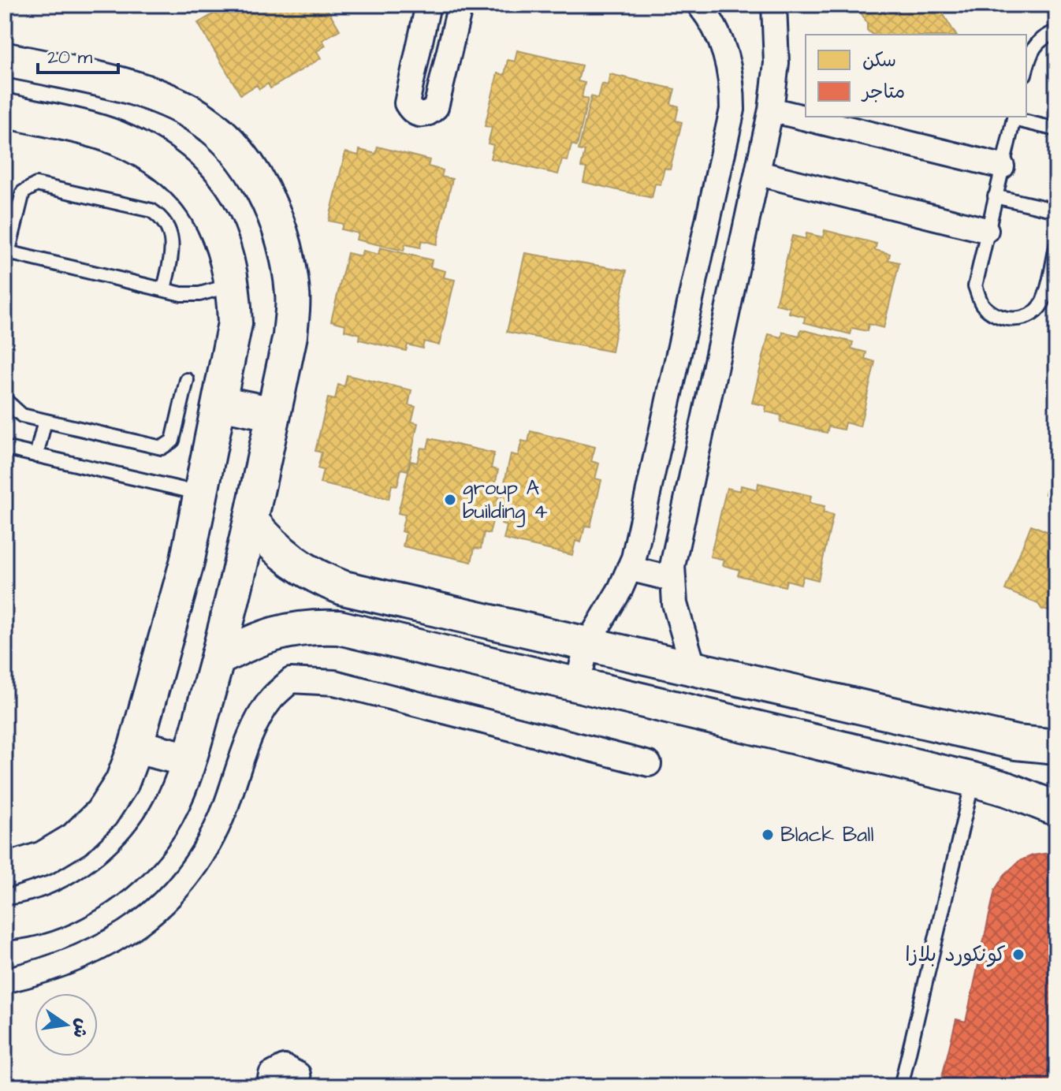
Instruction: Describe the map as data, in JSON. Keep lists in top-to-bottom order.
{
  "places": ["group A building 4", "Black Ball", "كونكورد بلازا"],
  "legend": ["سكن", "متاجر"],
  "scale_bar": "20 m",
  "north": "right"
}
